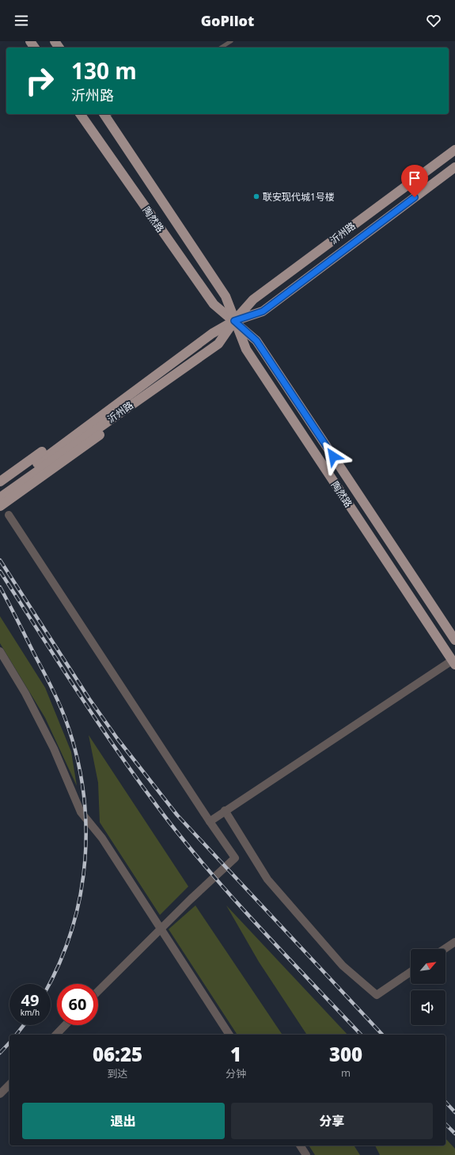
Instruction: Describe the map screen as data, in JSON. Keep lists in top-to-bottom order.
{
  "streets": {
    "main road": ["陶然路", "沂州路"]
  },
  "crossings": [
    ["陶然路", "沂州路"]
  ],
  "places": ["联安现代城1号楼"],
  "north": "top right",
  "page": {
    "header": "GoPilot",
    "turn": ["130 m", "沂州路"],
    "speed": "49 km/h",
    "limit": "60",
    "eta": [
      "06:25",
      "到达",
      "1",
      "分钟",
      "300",
      "m"
    ],
    "buttons": ["退出", "分享"]
  }
}
